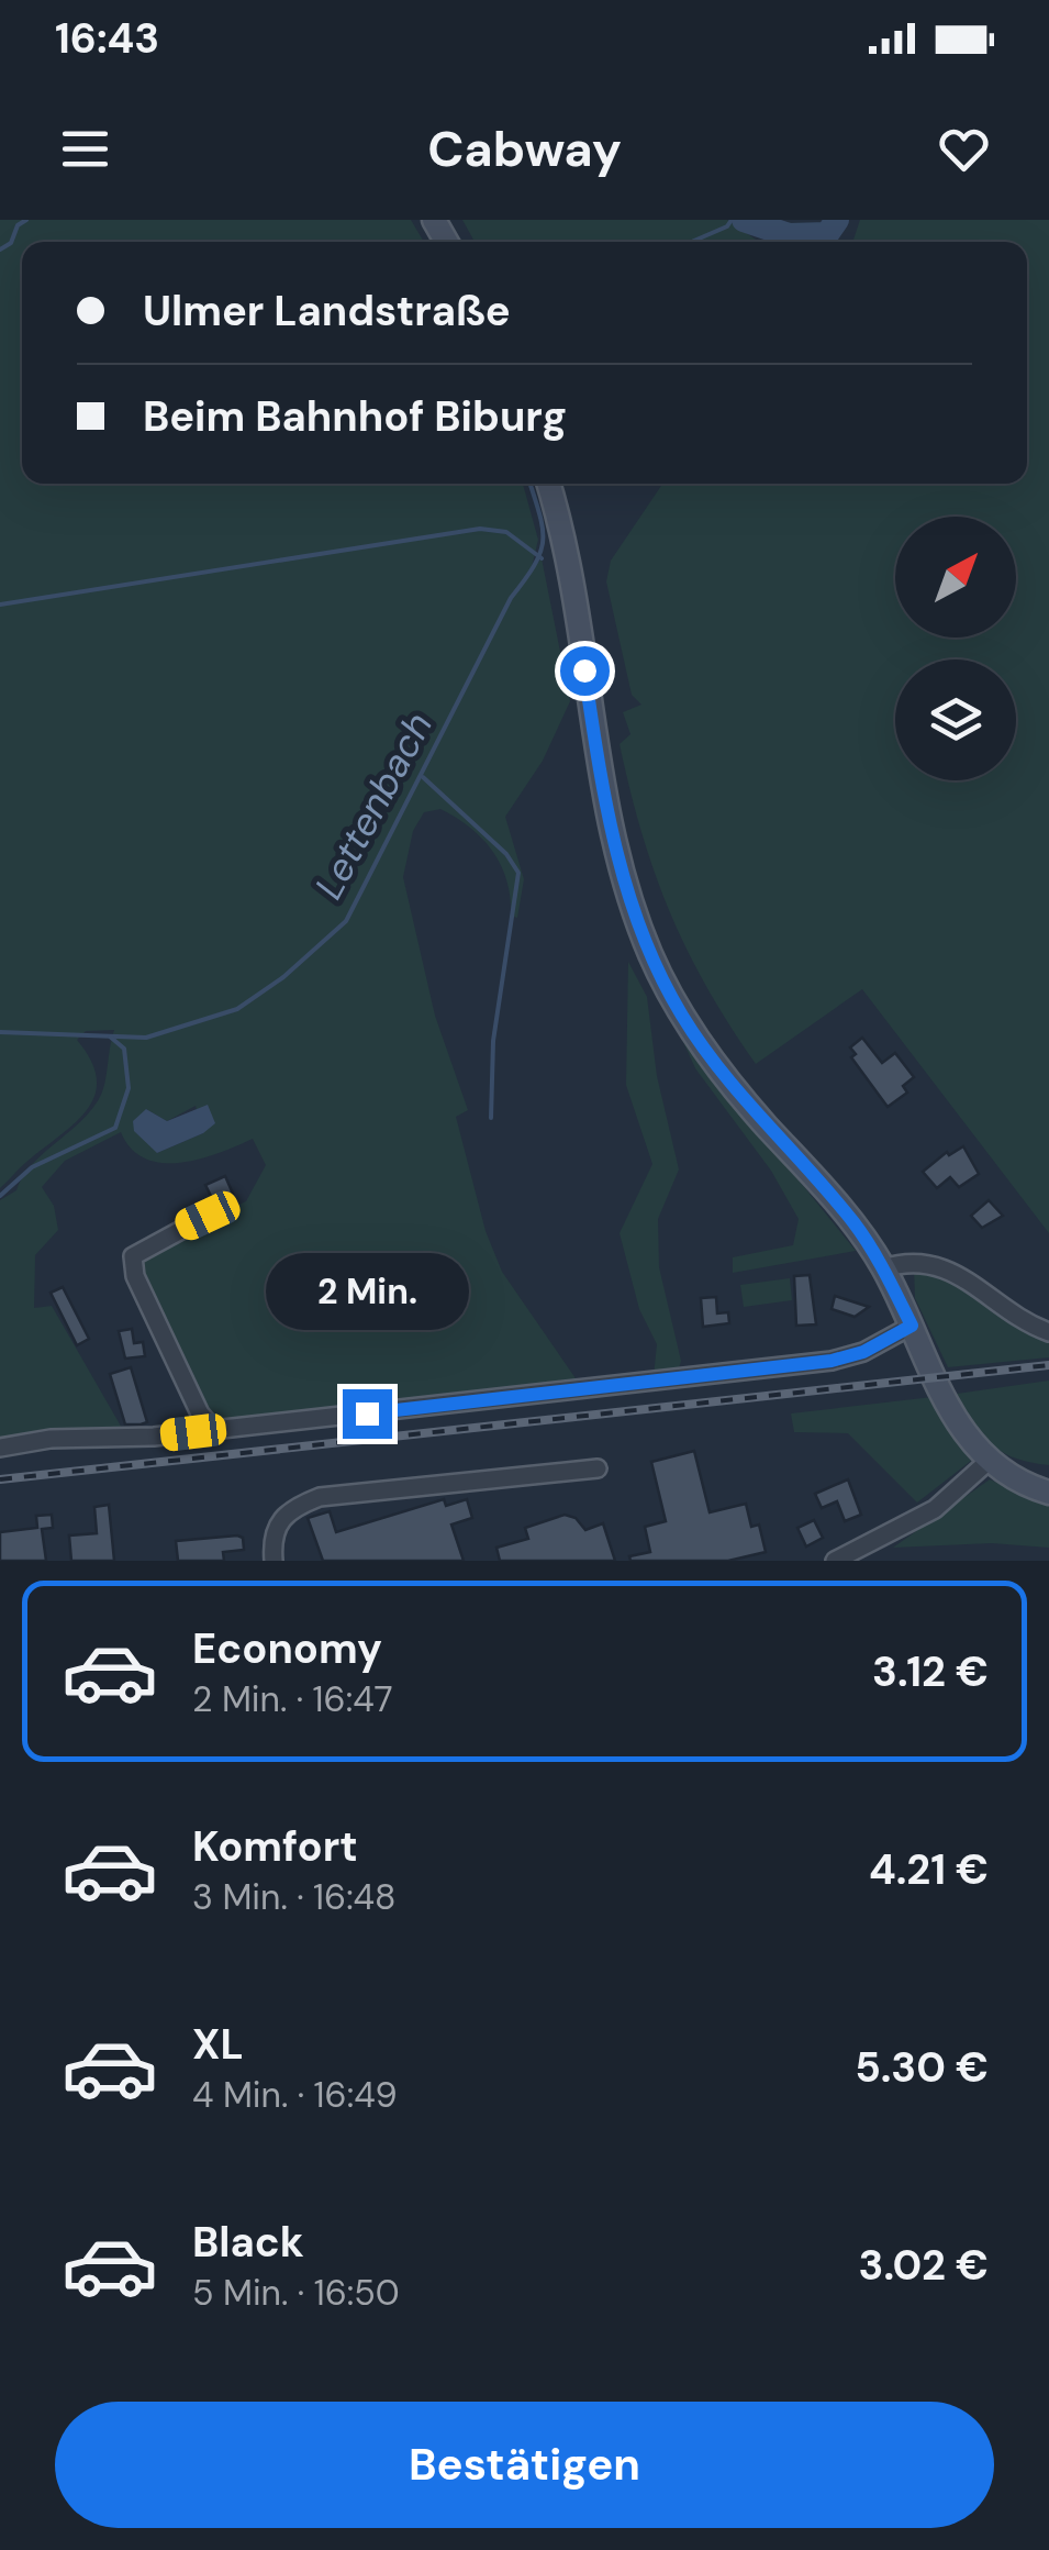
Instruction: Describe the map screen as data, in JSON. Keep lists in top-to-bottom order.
{
  "water": ["Lettenbach"],
  "north": "top right",
  "page": {
    "status": "16:43",
    "header": "Cabway",
    "banner": ["Ulmer Landstraße", "Beim Bahnhof Biburg"],
    "bubble": "2 Min.",
    "list": [
      {
        "name": "Economy",
        "note": "2 Min. · 16:47",
        "value": "3.12 €"
      },
      {
        "name": "Komfort",
        "note": "3 Min. · 16:48",
        "value": "4.21 €"
      },
      {
        "name": "XL",
        "note": "4 Min. · 16:49",
        "value": "5.30 €"
      },
      {
        "name": "Black",
        "note": "5 Min. · 16:50",
        "value": "3.02 €"
      }
    ],
    "buttons": "Bestätigen"
  }
}
